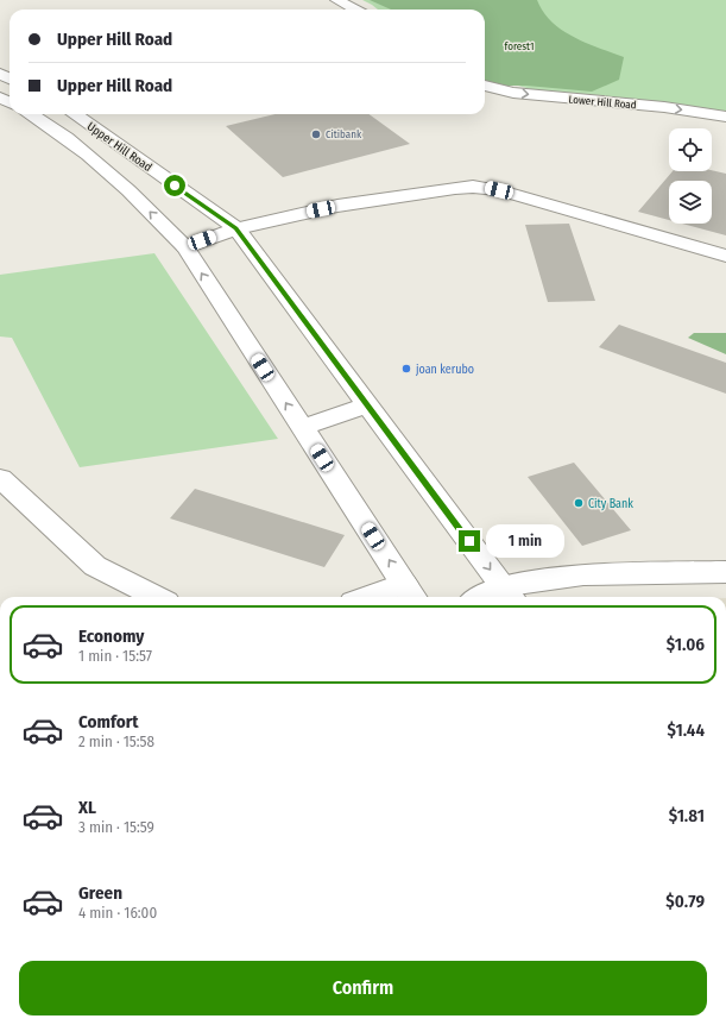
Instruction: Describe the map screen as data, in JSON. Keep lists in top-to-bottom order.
{
  "streets": {
    "street": ["Lower Hill Road", "Upper Hill Road"]
  },
  "parks": ["forest1"],
  "places": ["Citibank", "joan kerubo", "City Bank"],
  "page": {
    "banner": ["Upper Hill Road", "Upper Hill Road"],
    "bubble": "1 min",
    "list": [
      {
        "name": "Economy",
        "note": "1 min · 15:57",
        "value": "$1.06"
      },
      {
        "name": "Comfort",
        "note": "2 min · 15:58",
        "value": "$1.44"
      },
      {
        "name": "XL",
        "note": "3 min · 15:59",
        "value": "$1.81"
      },
      {
        "name": "Green",
        "note": "4 min · 16:00",
        "value": "$0.79"
      }
    ],
    "buttons": "Confirm"
  }
}
